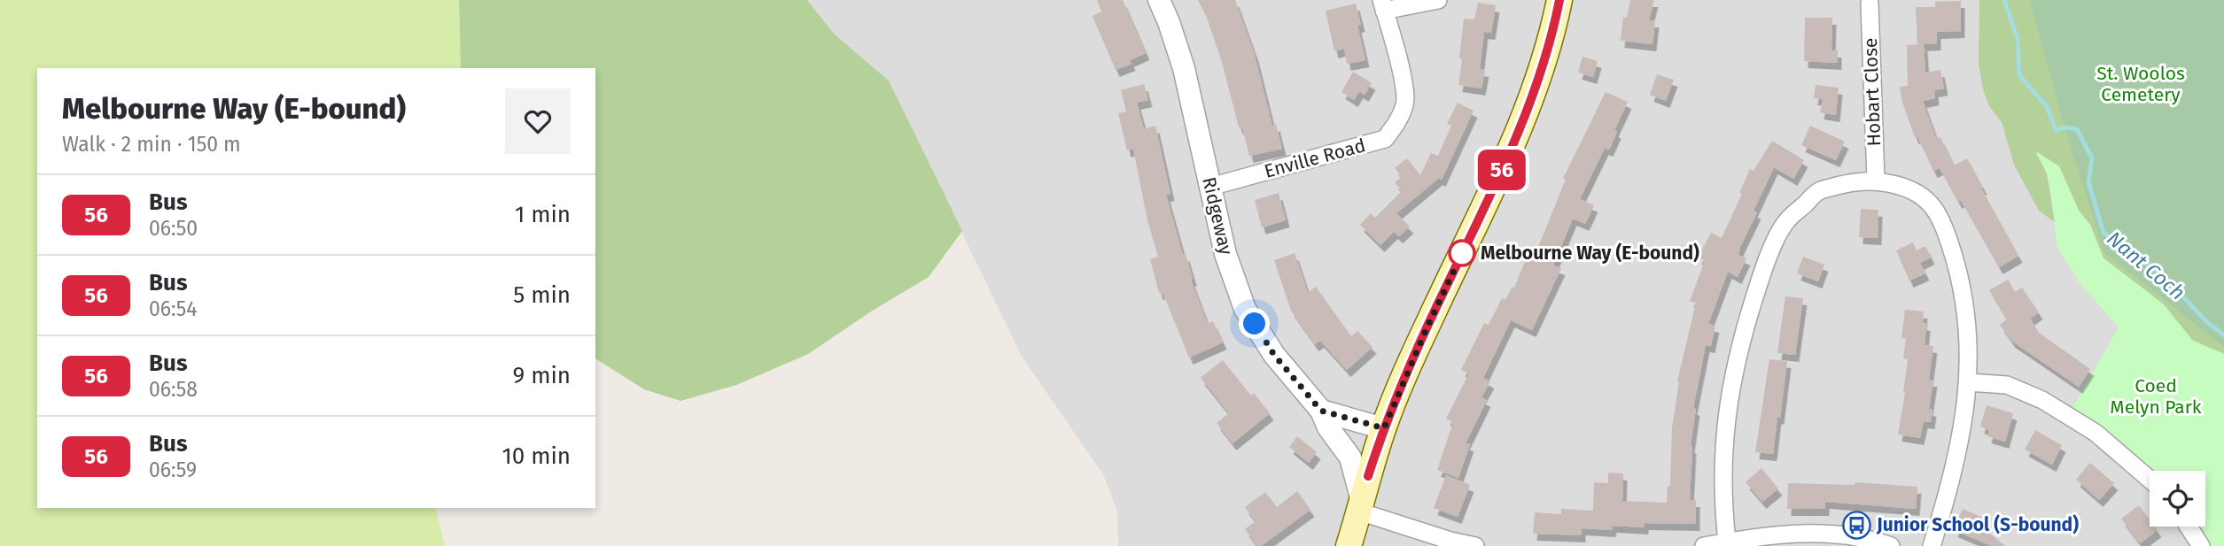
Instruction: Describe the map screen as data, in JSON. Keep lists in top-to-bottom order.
{
  "streets": {
    "street": ["Hobart Close", "Enville Road", "Ridgeway"]
  },
  "crossings": [
    ["Enville Road", "Ridgeway"]
  ],
  "water": ["Nant Coch"],
  "parks": ["St. Woolos Cemetery", "Coed Melyn Park"],
  "places": {
    "other": ["Melbourne Way (E-bound)"],
    "bus stop": ["Junior School (S-bound)"]
  },
  "lines": ["bus line 56"],
  "page": {
    "on_map": "56",
    "heading": ["Melbourne Way (E-bound)", "Walk · 2 min · 150 m"],
    "list": [
      {
        "mark": "56",
        "name": "Bus",
        "note": "06:50",
        "value": "1 min"
      },
      {
        "mark": "56",
        "name": "Bus",
        "note": "06:54",
        "value": "5 min"
      },
      {
        "mark": "56",
        "name": "Bus",
        "note": "06:58",
        "value": "9 min"
      },
      {
        "mark": "56",
        "name": "Bus",
        "note": "06:59",
        "value": "10 min"
      }
    ]
  }
}
